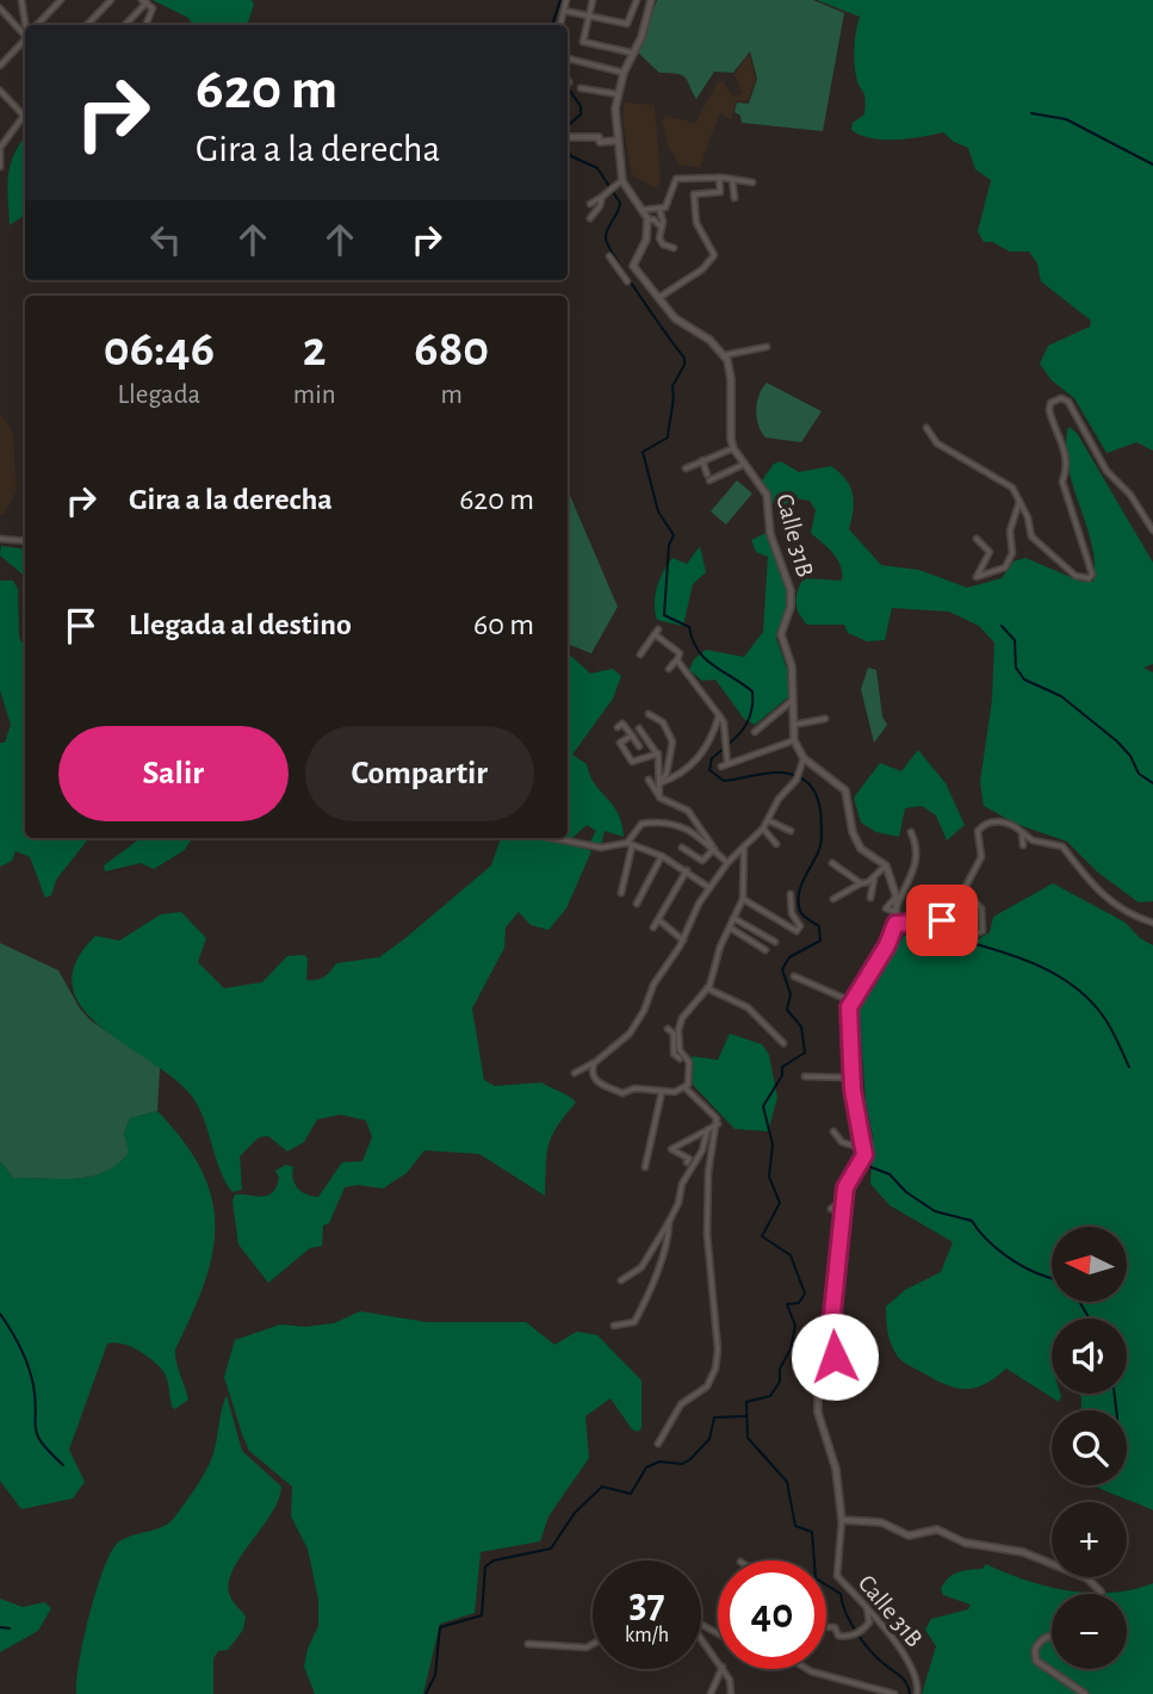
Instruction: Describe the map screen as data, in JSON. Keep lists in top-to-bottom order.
{
  "streets": {
    "street": ["Calle 31B"]
  },
  "north": "left",
  "page": {
    "turn": ["620 m", "Gira a la derecha"],
    "eta": [
      "06:46",
      "Llegada",
      "2",
      "min",
      "680",
      "m"
    ],
    "list": [
      {
        "name": "Gira a la derecha",
        "value": "620 m"
      },
      {
        "name": "Llegada al destino",
        "value": "60 m"
      }
    ],
    "buttons": ["Salir", "Compartir"],
    "map_buttons": ["+", "−"],
    "speed": "37 km/h",
    "limit": "40"
  }
}
